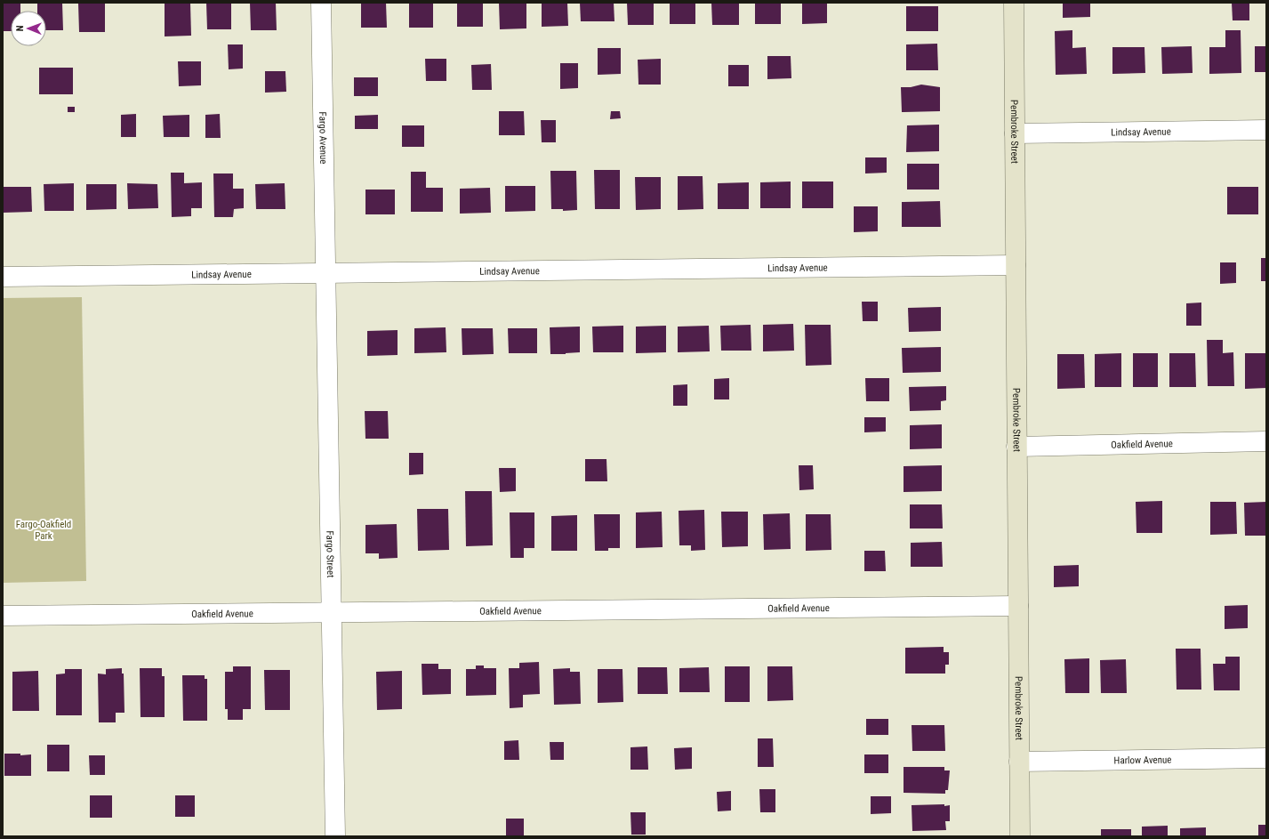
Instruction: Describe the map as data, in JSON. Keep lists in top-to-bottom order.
{
  "streets": {
    "street": [
      "Pembroke Street",
      "Lindsay Avenue",
      "Fargo Avenue",
      "Oakfield Avenue",
      "Fargo Street",
      "Harlow Avenue"
    ]
  },
  "crossings": [
    ["Pembroke Street", "Lindsay Avenue"],
    ["Pembroke Street", "Oakfield Avenue"],
    ["Pembroke Street", "Harlow Avenue"],
    ["Lindsay Avenue", "Fargo Avenue"],
    ["Lindsay Avenue", "Fargo Street"],
    ["Fargo Avenue", "Fargo Street"],
    ["Oakfield Avenue", "Fargo Street"]
  ],
  "parks": ["Fargo-Oakfield Park"],
  "north": "left"
}
